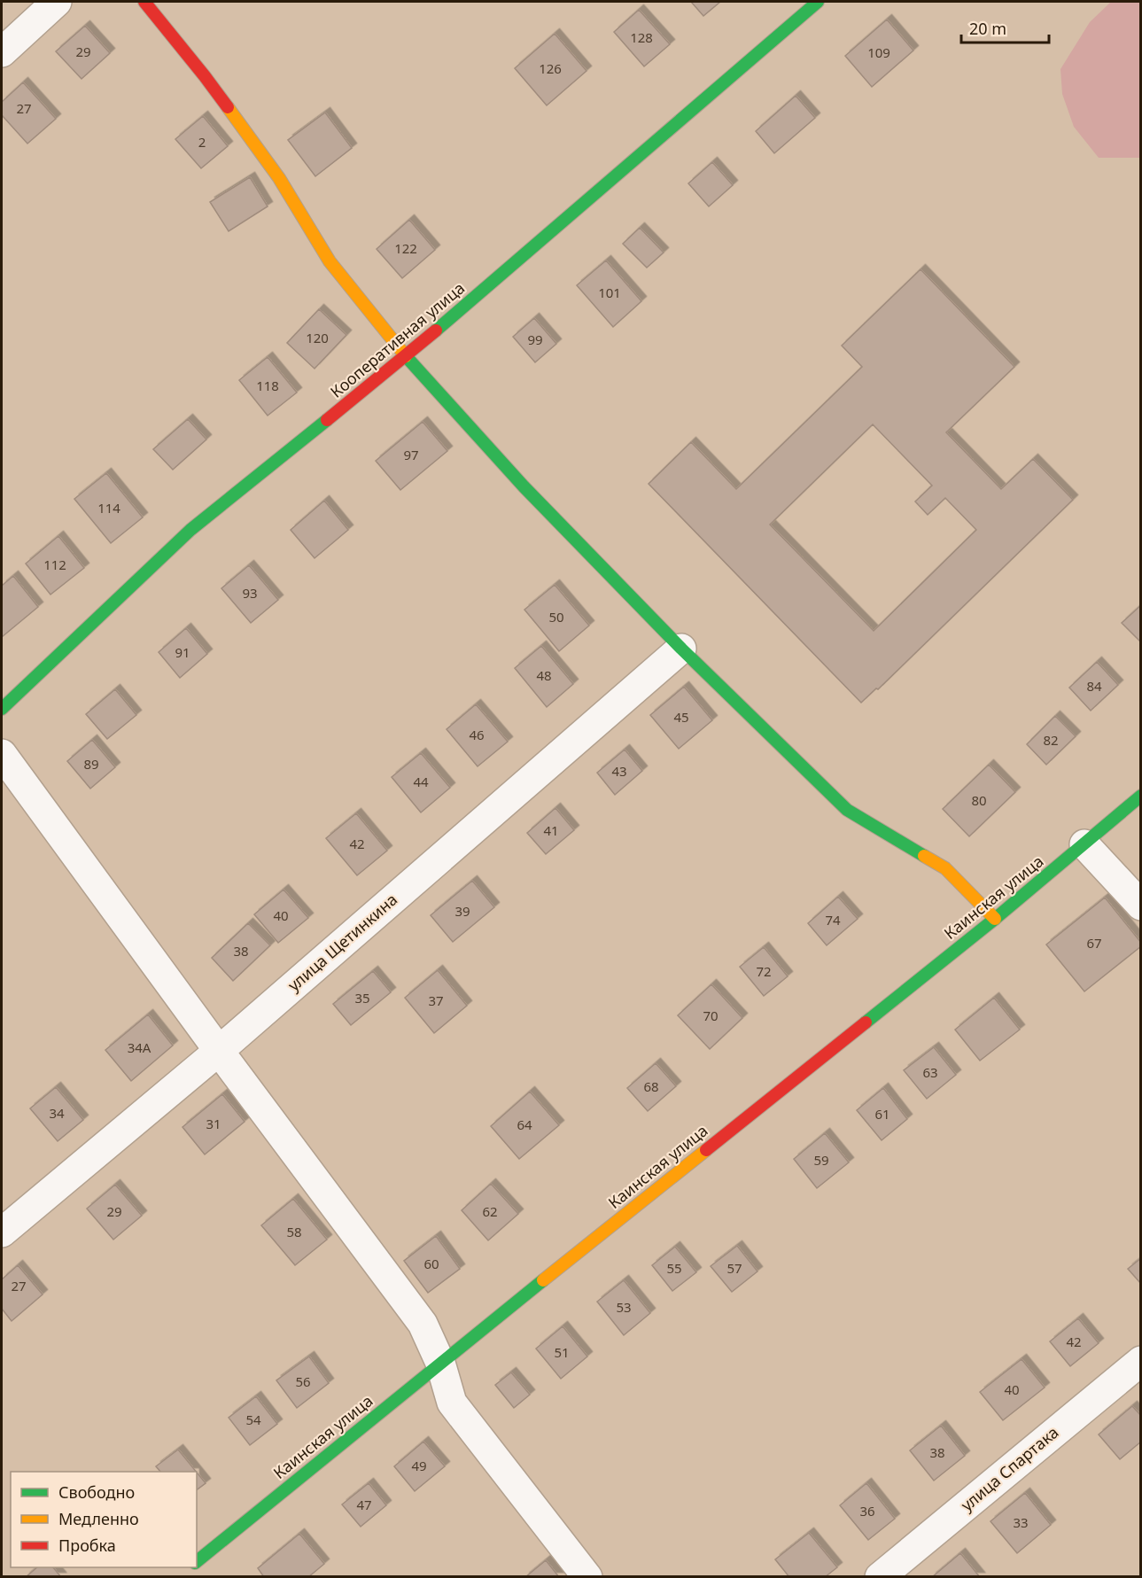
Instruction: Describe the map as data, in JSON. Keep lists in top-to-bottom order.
{
  "streets": {
    "street": [
      "Кооперативная улица",
      "Каинская улица",
      "улица Щетинкина",
      "улица Спартака"
    ]
  },
  "house_numbers": [
    "128",
    "29",
    "109",
    "126",
    "27",
    "2",
    "122",
    "101",
    "120",
    "99",
    "118",
    "97",
    "114",
    "112",
    "93",
    "50",
    "91",
    "48",
    "84",
    "45",
    "46",
    "82",
    "89",
    "43",
    "44",
    "80",
    "41",
    "42",
    "39",
    "40",
    "74",
    "67",
    "38",
    "72",
    "35",
    "37",
    "70",
    "34А",
    "63",
    "68",
    "34",
    "61",
    "31",
    "64",
    "59",
    "29",
    "62",
    "58",
    "60",
    "55",
    "57",
    "27",
    "53",
    "42",
    "51",
    "56",
    "40",
    "54",
    "38",
    "49",
    "47",
    "36",
    "33"
  ],
  "legend": ["Свободно", "Медленно", "Пробка"],
  "scale_bar": "20 m"
}
